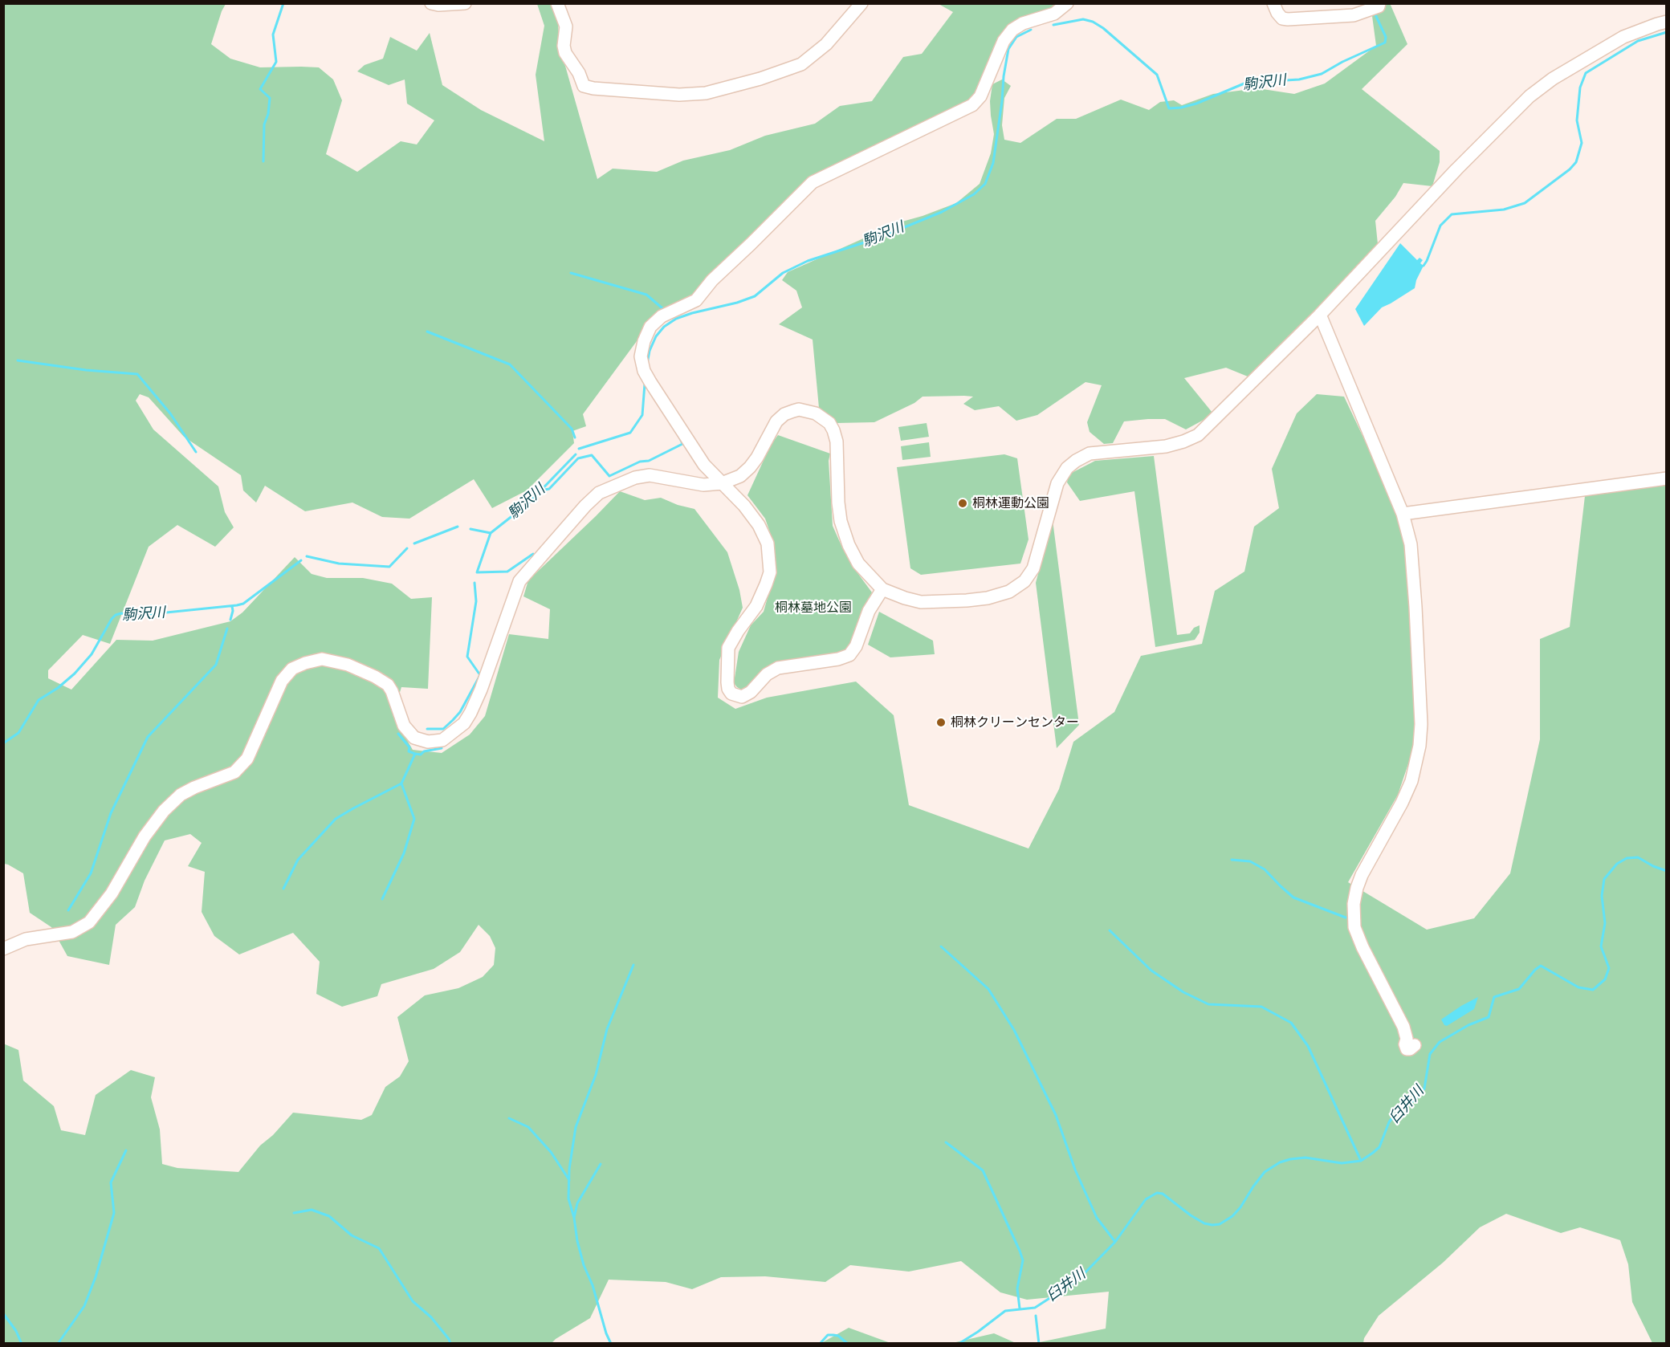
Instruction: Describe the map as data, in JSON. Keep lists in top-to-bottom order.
{
  "water": ["駒沢川", "臼井川"],
  "parks": ["桐林墓地公園"],
  "places": ["桐林運動公園", "桐林クリーンセンター"]
}
